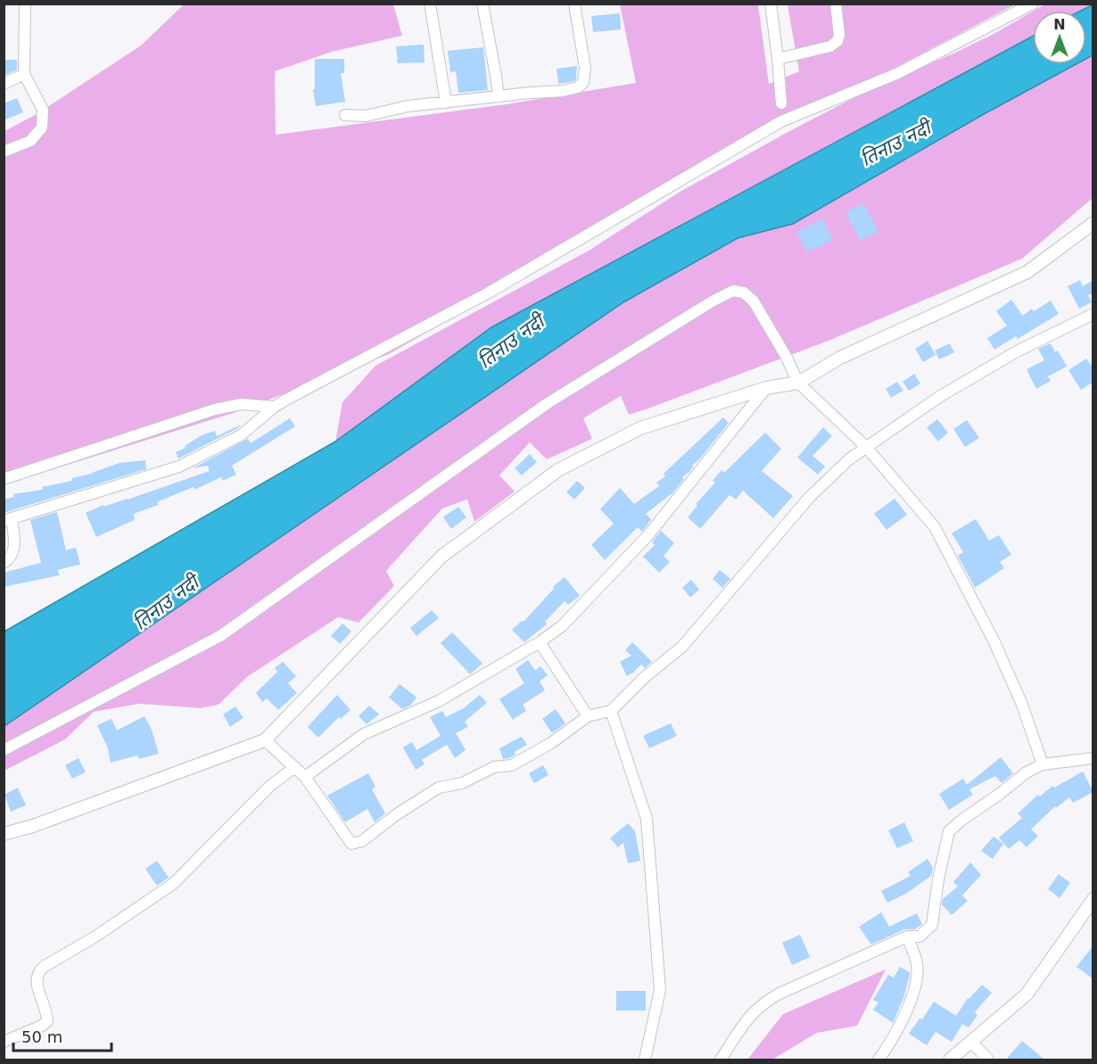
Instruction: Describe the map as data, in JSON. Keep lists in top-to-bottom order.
{
  "water": ["तिनाउ नदी"],
  "scale_bar": "50 m",
  "north": "top"
}
